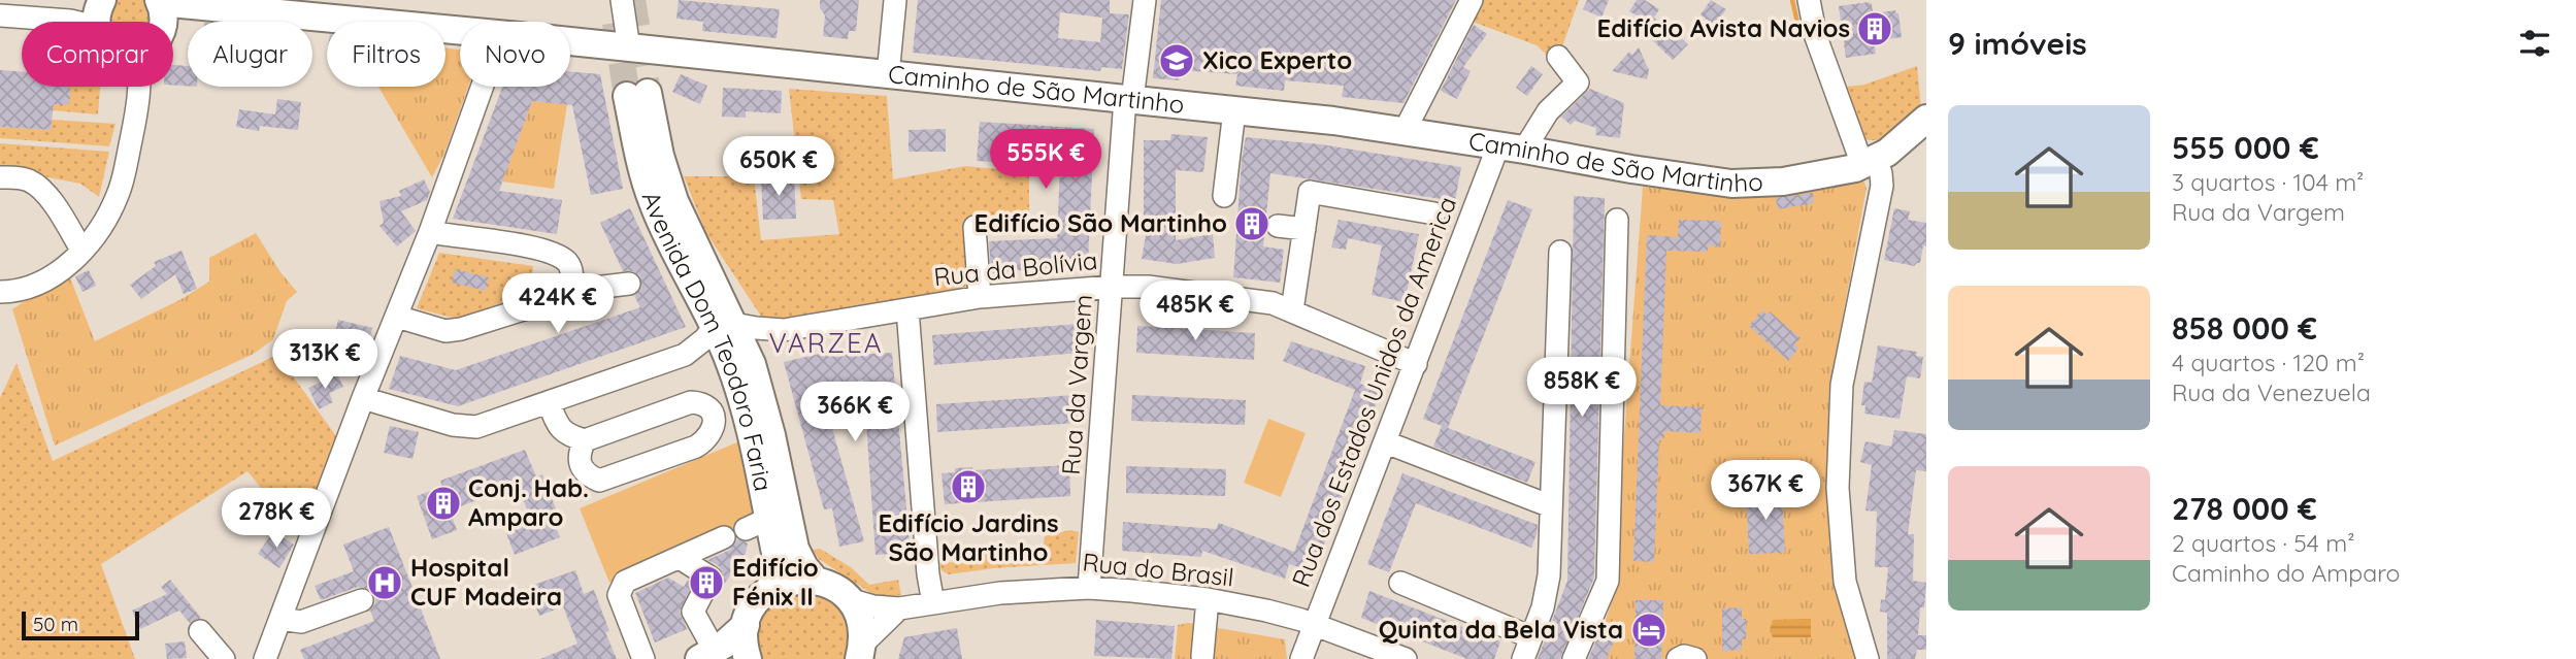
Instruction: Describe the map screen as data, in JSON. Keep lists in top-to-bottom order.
{
  "streets": {
    "main road": ["Caminho de São Martinho", "Avenida Dom Teodoro Faria"],
    "street": [
      "Rua da Bolívia",
      "Rua da Vargem",
      "Rua dos Estados Unidos da America",
      "Rua do Brasil"
    ]
  },
  "crossings": [
    ["Caminho de São Martinho", "Rua da Vargem"],
    ["Caminho de São Martinho", "Rua dos Estados Unidos da America"],
    ["Rua da Bolívia", "Avenida Dom Teodoro Faria"],
    ["Rua da Bolívia", "Rua da Vargem"],
    ["Rua da Bolívia", "Rua dos Estados Unidos da America"],
    ["Rua da Vargem", "Rua do Brasil"],
    ["Rua dos Estados Unidos da America", "Rua do Brasil"]
  ],
  "districts": ["VARZEA"],
  "places": {
    "building": [
      "Edifício Avista Navios",
      "Edifício São Martinho",
      "Edifício Jardins São Martinho",
      "Conj. Hab. Amparo",
      "Edifício Fénix II"
    ],
    "school or university": ["Xico Experto"],
    "hospital": ["Hospital CUF Madeira"],
    "hotel": ["Quinta da Bela Vista"]
  },
  "scale_bar": "50 m",
  "page": {
    "heading": "9 imóveis",
    "chip": [
      "Comprar",
      "Alugar",
      "Filtros",
      "Novo"
    ],
    "list": [
      {
        "name": "555 000 €",
        "note": "3 quartos · 104 m² · Rua da Vargem"
      },
      {
        "name": "858 000 €",
        "note": "4 quartos · 120 m² · Rua da Venezuela"
      },
      {
        "name": "278 000 €",
        "note": "2 quartos · 54 m² · Caminho do Amparo"
      }
    ],
    "price": [
      "555K €",
      "650K €",
      "424K €",
      "485K €",
      "313K €",
      "858K €",
      "366K €",
      "367K €",
      "278K €"
    ],
    "scale": "50 m"
  }
}
